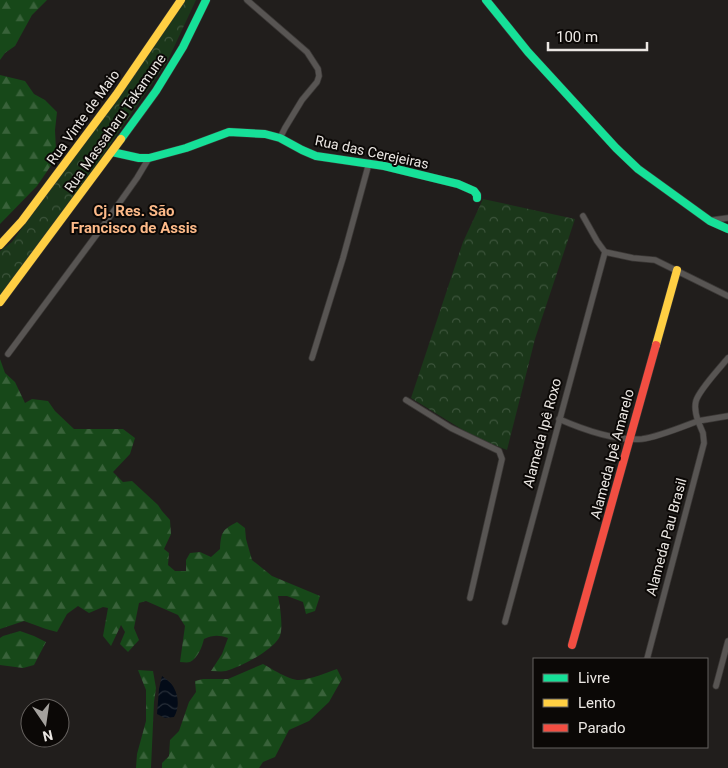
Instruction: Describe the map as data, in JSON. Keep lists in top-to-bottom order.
{
  "streets": {
    "main road": [
      "Rua Vinte de Maio",
      "Rua Massaharu Takamune",
      "Rua das Cerejeiras",
      "Alameda Ipê Amarelo"
    ],
    "street": ["Alameda Ipê Roxo", "Alameda Pau Brasil"]
  },
  "crossings": [
    ["Rua Massaharu Takamune", "Rua das Cerejeiras"]
  ],
  "districts": ["Cj. Res. São Francisco de Assis"],
  "legend": ["Livre", "Lento", "Parado"],
  "scale_bar": "100 m",
  "north": "bottom"
}
